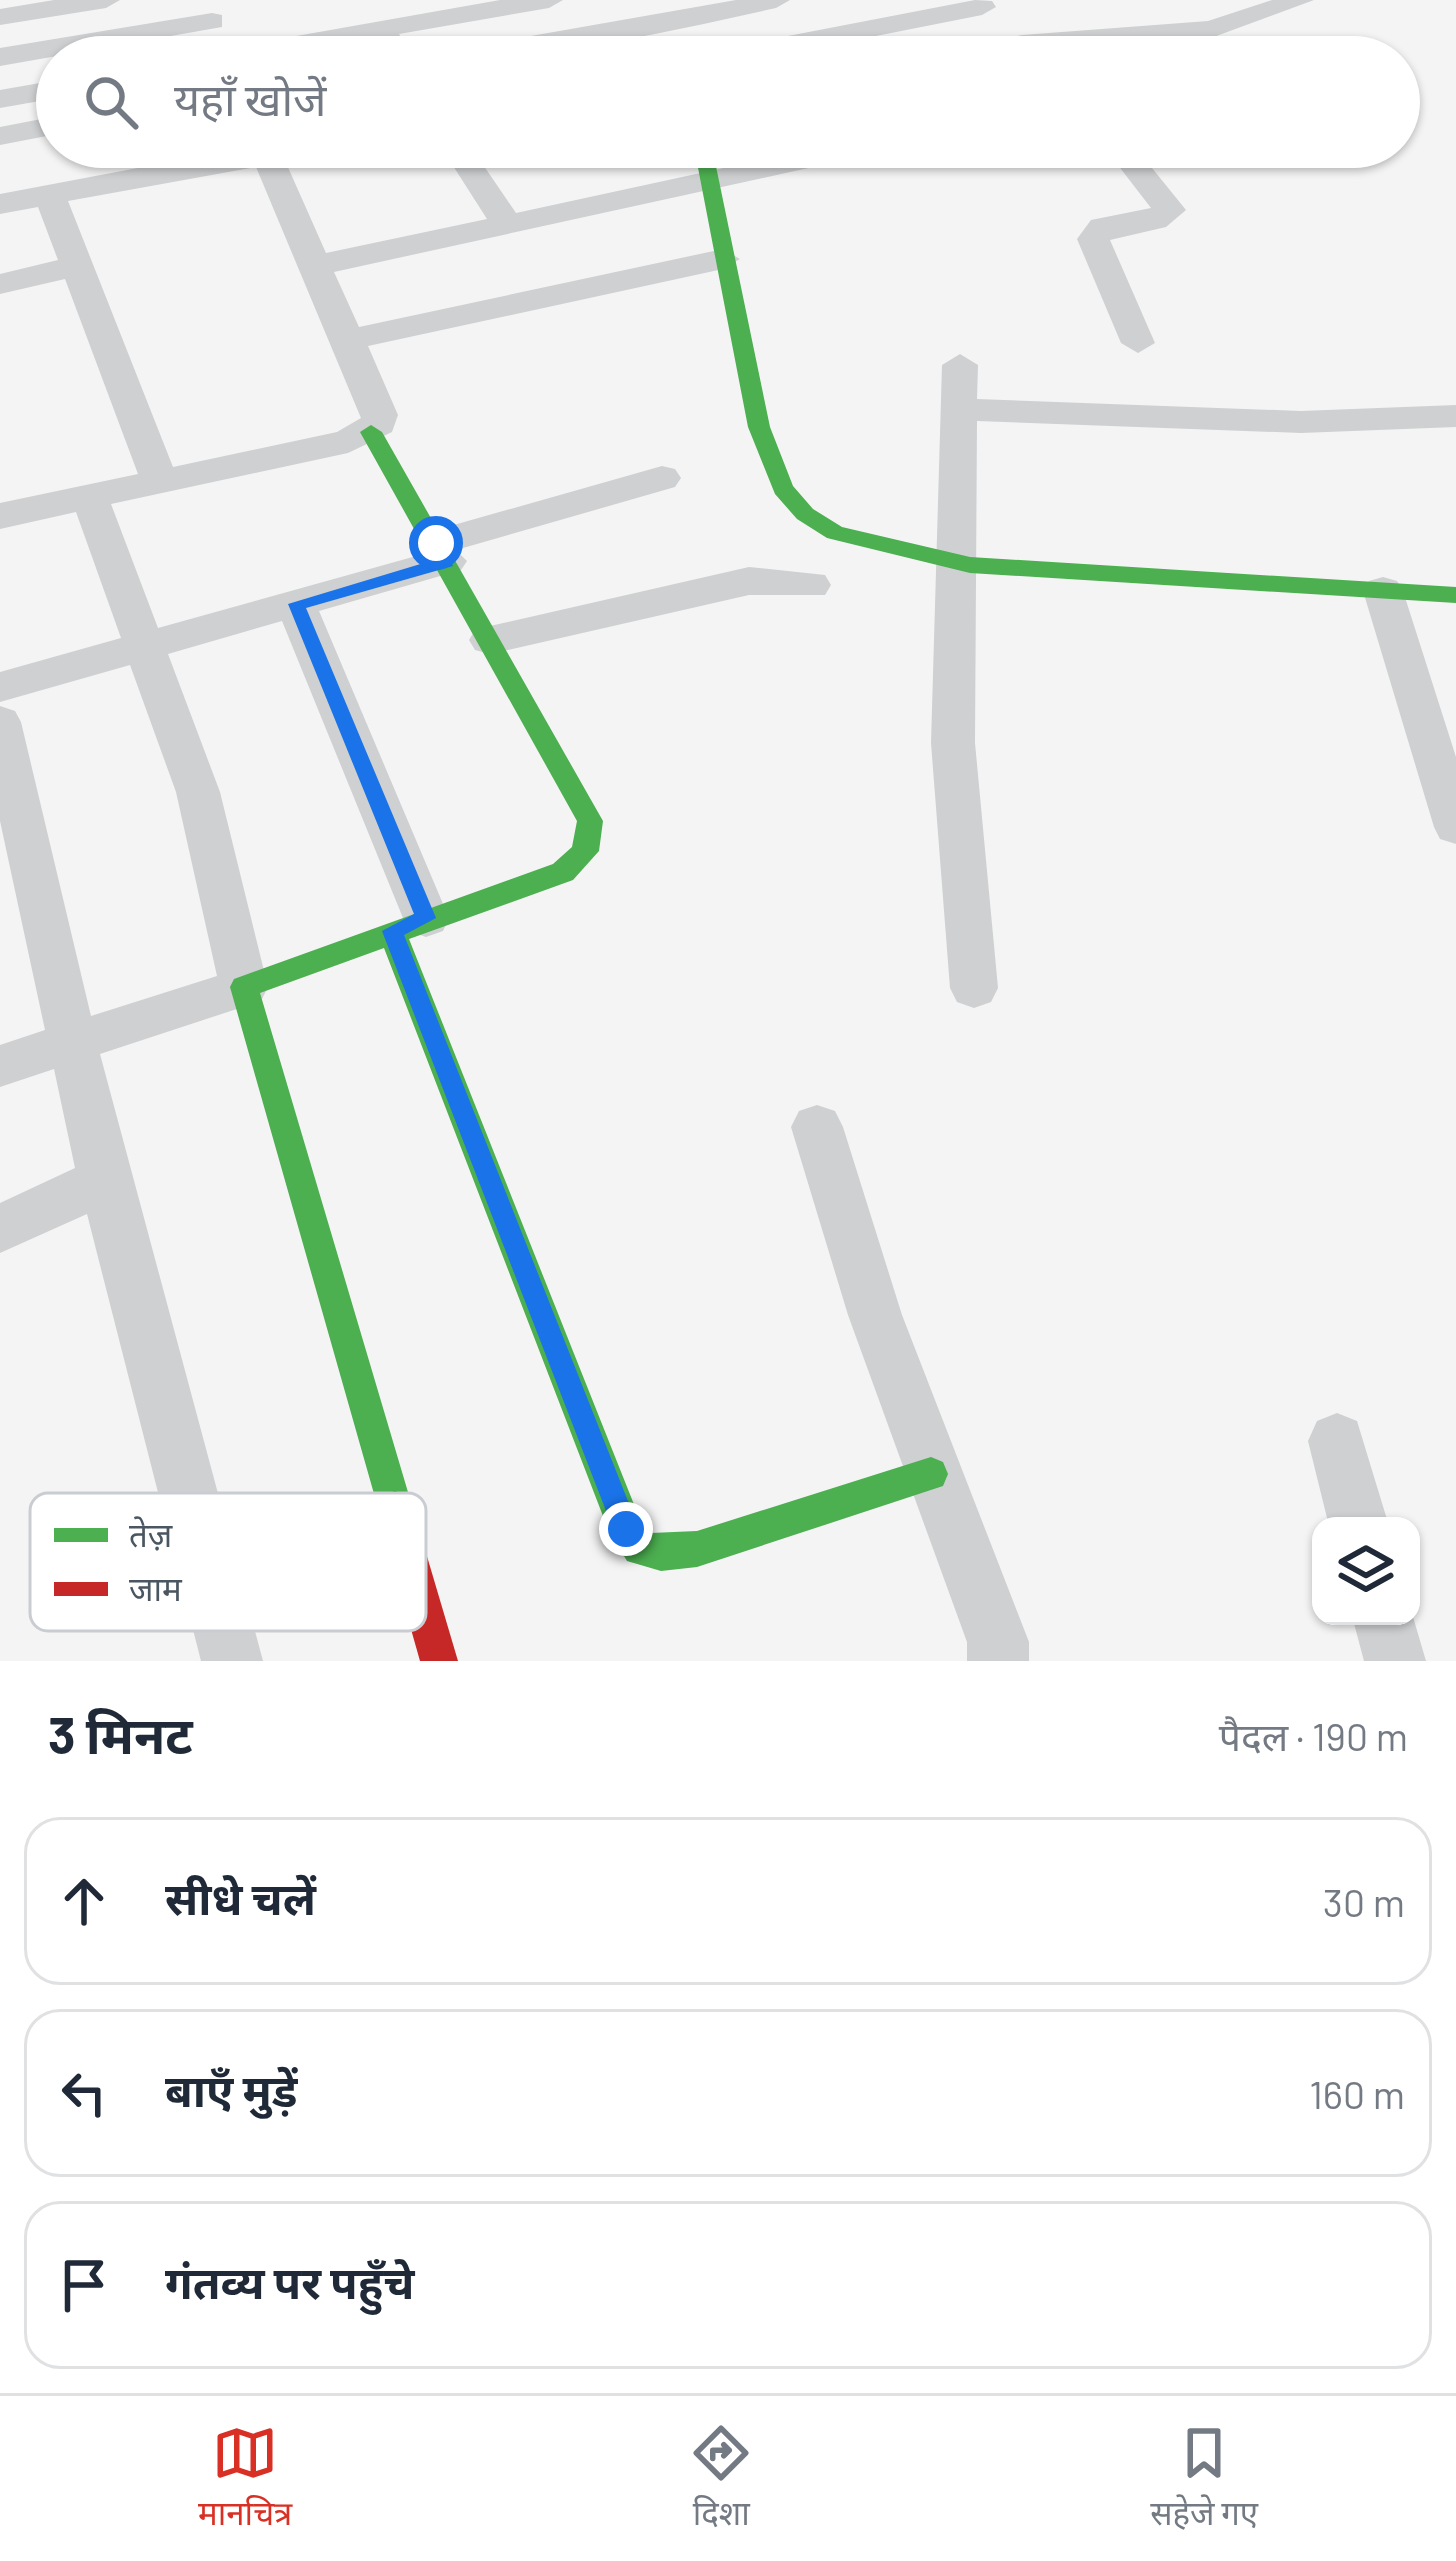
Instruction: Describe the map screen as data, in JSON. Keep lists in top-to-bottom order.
{
  "legend": ["तेज़", "जाम"],
  "page": {
    "search": "यहाँ खोजें",
    "heading": ["3 मिनट", "पैदल · 190 m"],
    "list": [
      ["सीधे चलें", "30 m"],
      ["बाएँ मुड़ें", "160 m"],
      "गंतव्य पर पहुँचे"
    ],
    "nav": ["मानचित्र", "दिशा", "सहेजे गए"]
  }
}
